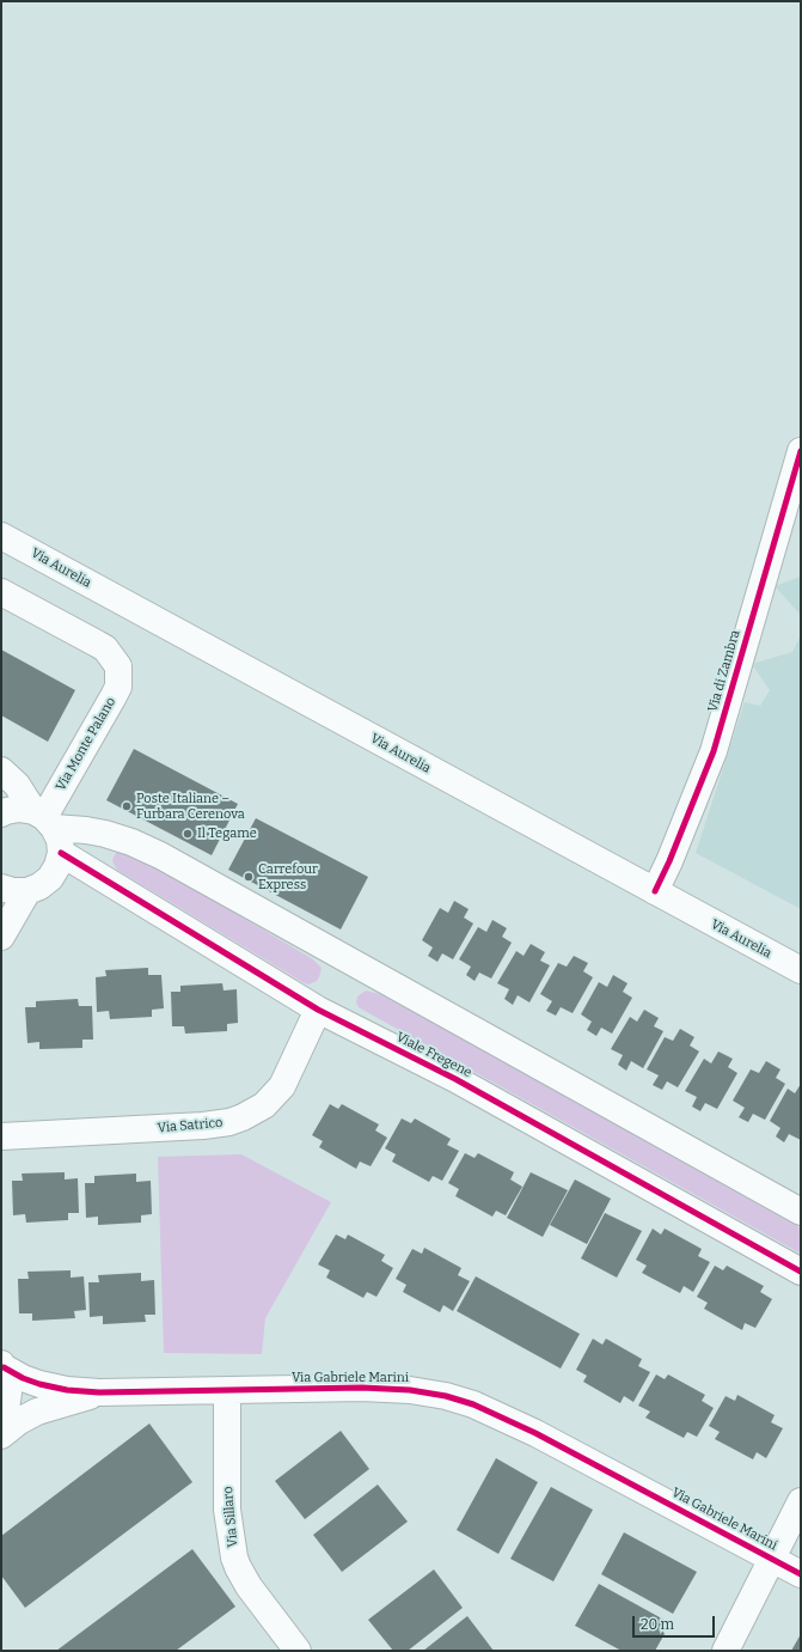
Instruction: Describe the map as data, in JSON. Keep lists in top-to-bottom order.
{
  "streets": {
    "street": [
      "Via Aurelia",
      "Via di Zambra",
      "Via Monte Palano",
      "Viale Fregene",
      "Via Satrico",
      "Via Gabriele Marini",
      "Via Sillaro"
    ]
  },
  "crossings": [
    ["Via Aurelia", "Via di Zambra"],
    ["Viale Fregene", "Via Satrico"],
    ["Via Gabriele Marini", "Via Sillaro"]
  ],
  "places": ["Poste Italiane – Furbara Cerenova", "Il Tegame", "Carrefour Express"],
  "scale_bar": "20 m"
}
